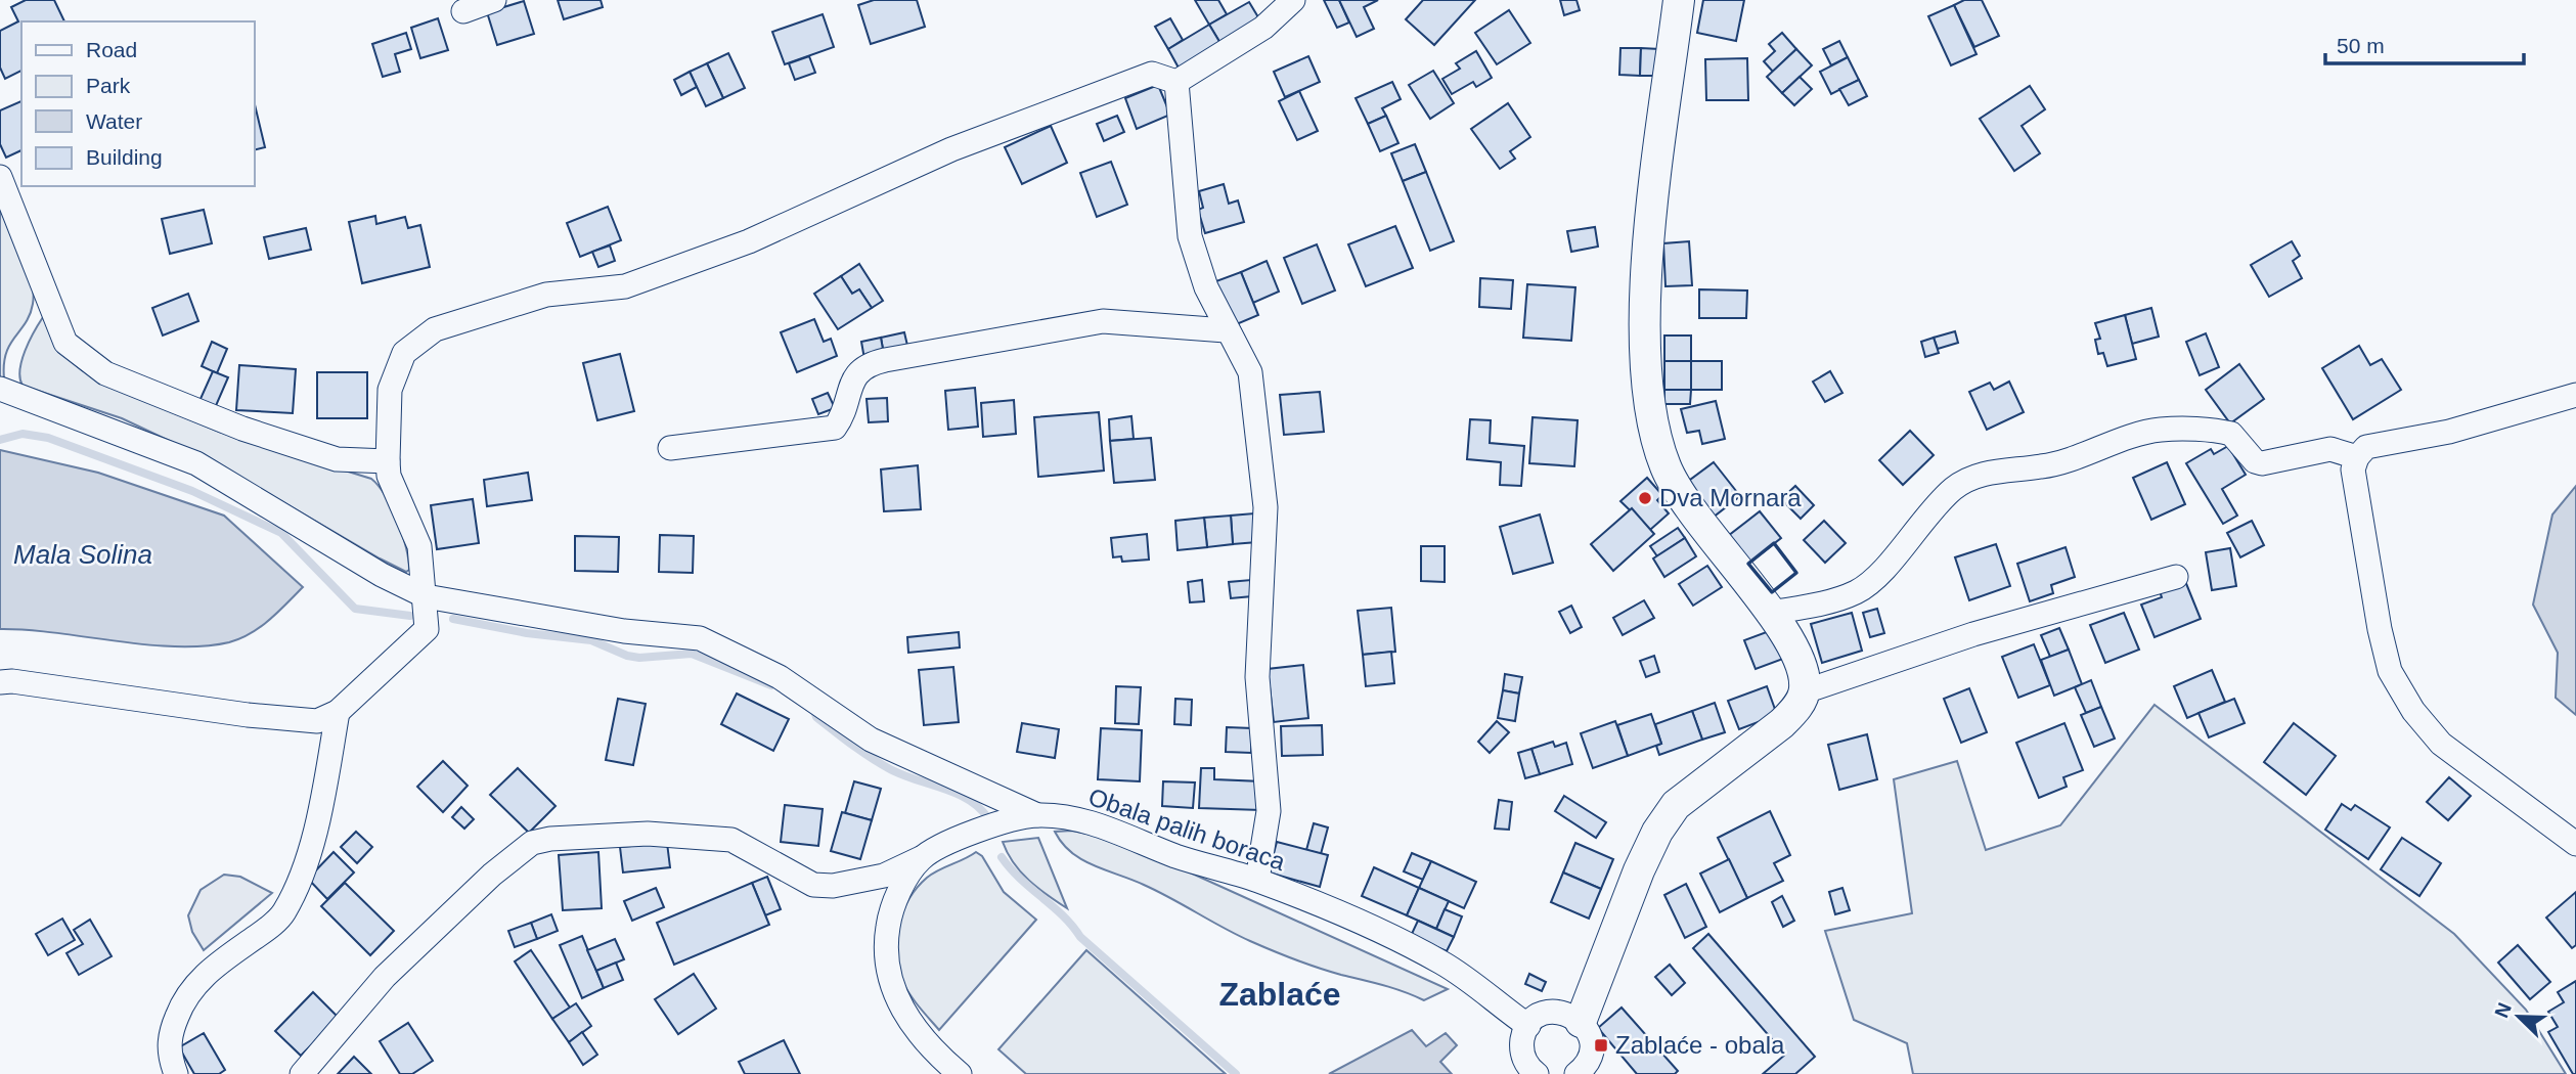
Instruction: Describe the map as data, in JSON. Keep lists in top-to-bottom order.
{
  "streets": {
    "street": ["Obala palih boraca"]
  },
  "districts": ["Zablaće"],
  "water": ["Mala Solina"],
  "places": {
    "other": ["Dva Mornara"],
    "transit": ["Zablaće - obala"]
  },
  "legend": [
    "Road",
    "Park",
    "Water",
    "Building"
  ],
  "scale_bar": "50 m",
  "north": "top left"
}
